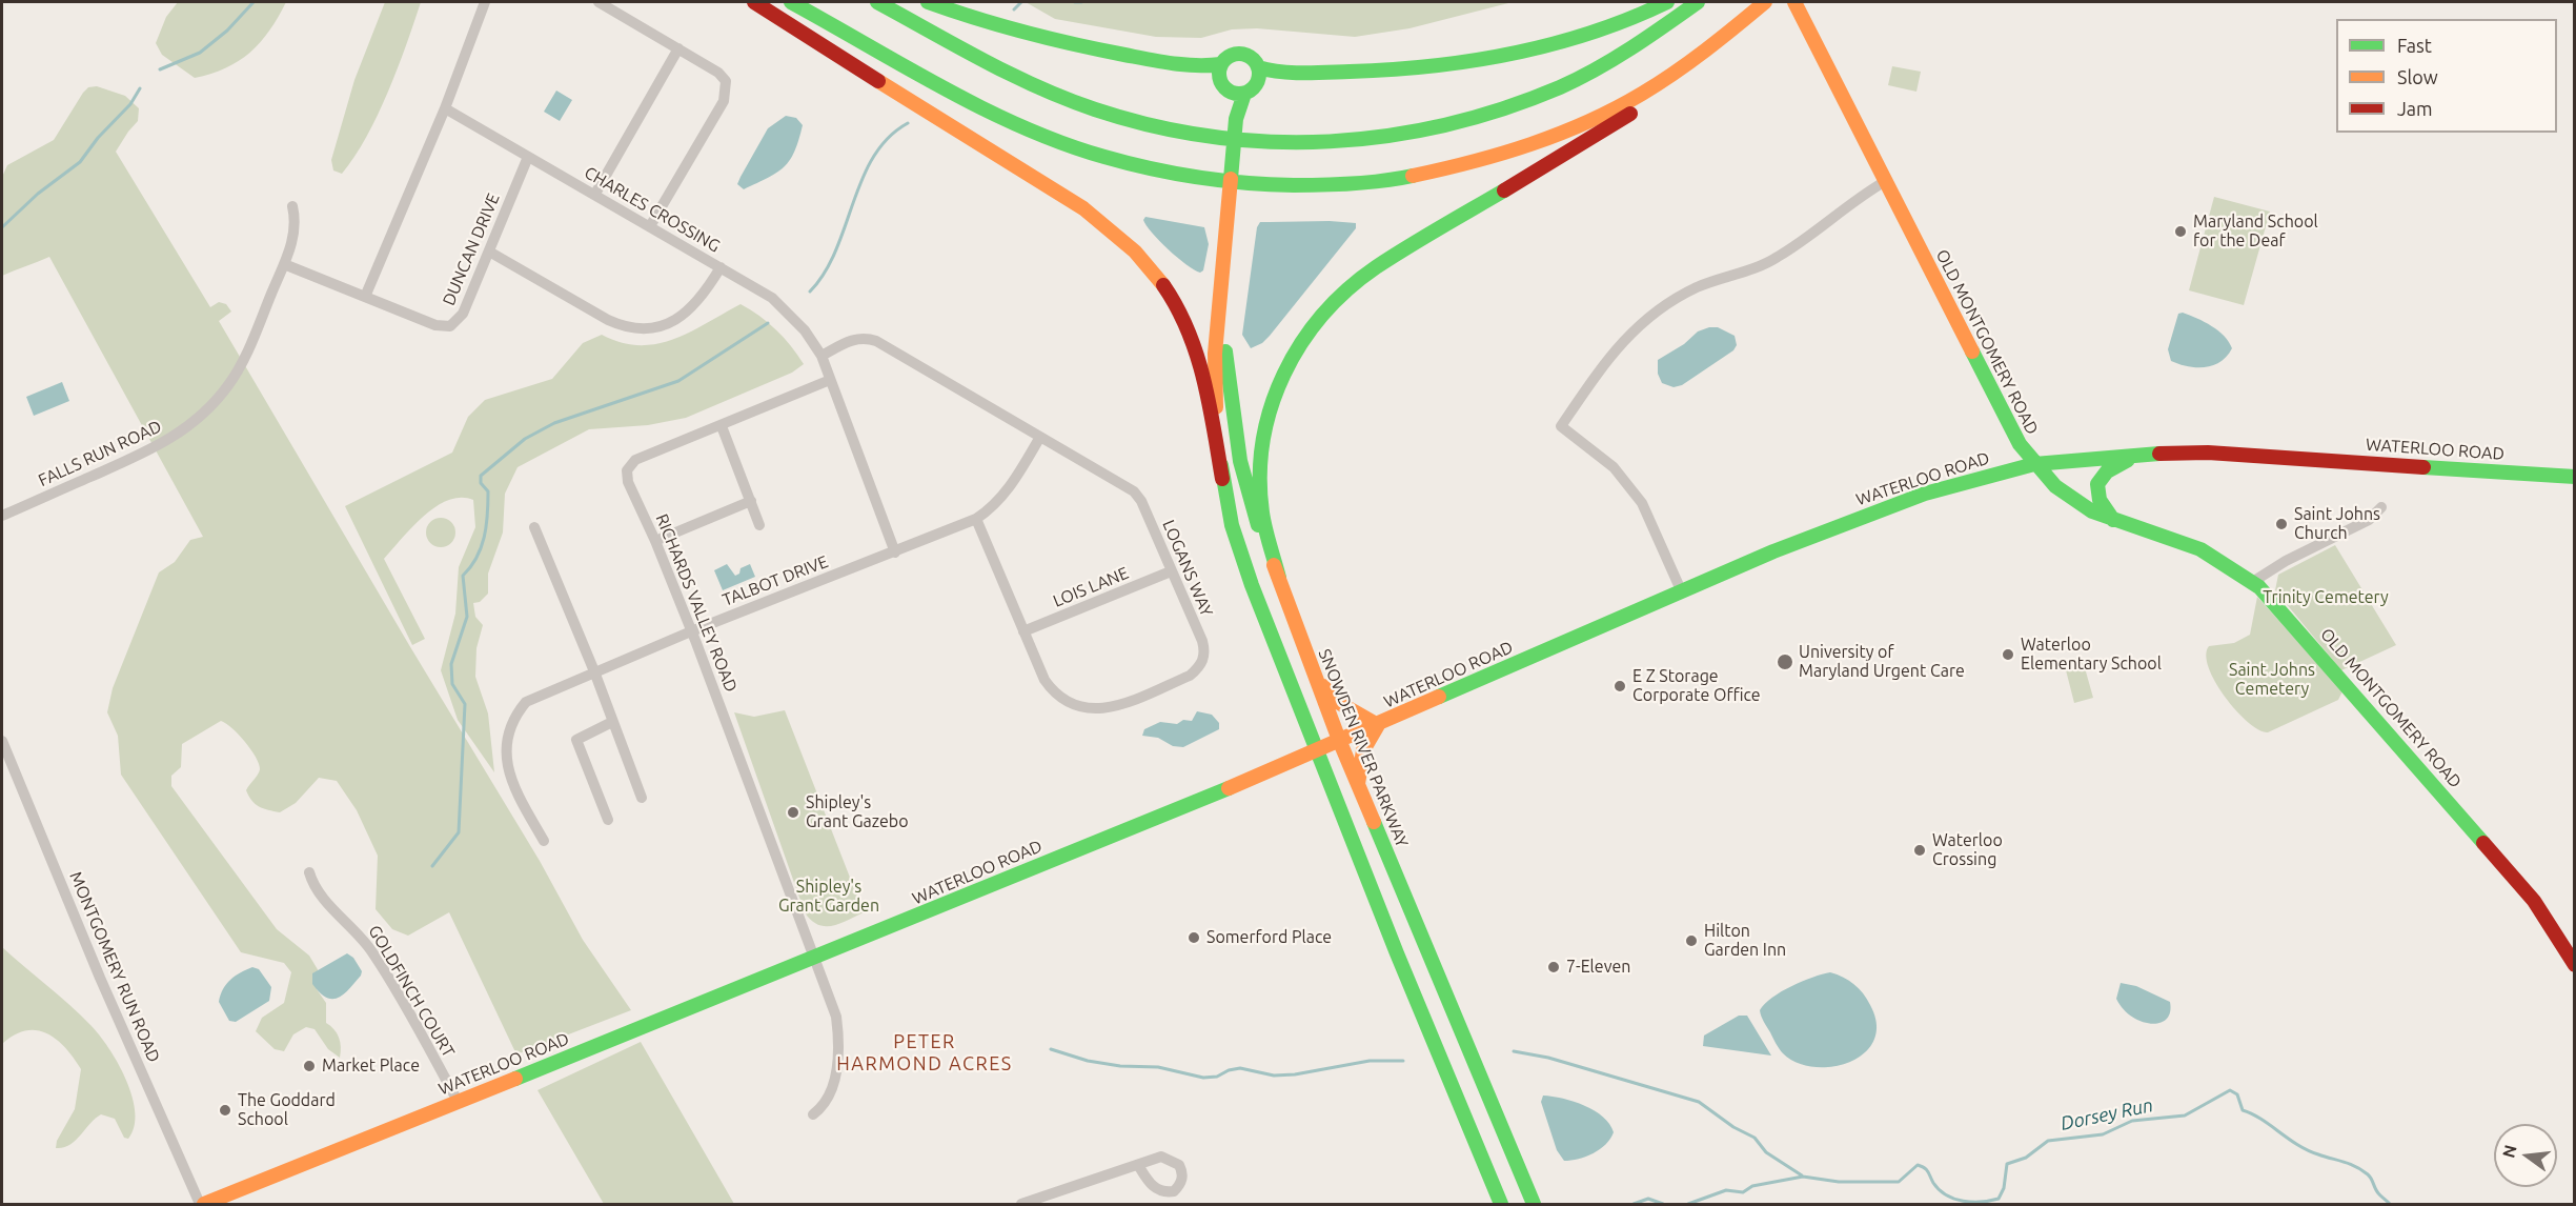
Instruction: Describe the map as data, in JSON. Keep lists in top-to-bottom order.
{
  "streets": {
    "main road": ["OLD MONTGOMERY ROAD", "WATERLOO ROAD", "SNOWDEN RIVER PARKWAY"],
    "street": [
      "CHARLES CROSSING",
      "DUNCAN DRIVE",
      "FALLS RUN ROAD",
      "LOGANS WAY",
      "TALBOT DRIVE",
      "LOIS LANE",
      "RICHARDS VALLEY ROAD",
      "MONTGOMERY RUN ROAD",
      "GOLDFINCH COURT"
    ]
  },
  "crossings": [
    ["CHARLES CROSSING", "DUNCAN DRIVE"],
    ["CHARLES CROSSING", "LOGANS WAY"],
    ["CHARLES CROSSING", "TALBOT DRIVE"],
    ["CHARLES CROSSING", "RICHARDS VALLEY ROAD"],
    ["DUNCAN DRIVE", "FALLS RUN ROAD"],
    ["OLD MONTGOMERY ROAD", "WATERLOO ROAD"],
    ["WATERLOO ROAD", "RICHARDS VALLEY ROAD"],
    ["WATERLOO ROAD", "SNOWDEN RIVER PARKWAY"],
    ["WATERLOO ROAD", "MONTGOMERY RUN ROAD"],
    ["WATERLOO ROAD", "GOLDFINCH COURT"],
    ["LOGANS WAY", "TALBOT DRIVE"],
    ["LOGANS WAY", "LOIS LANE"],
    ["TALBOT DRIVE", "RICHARDS VALLEY ROAD"]
  ],
  "districts": ["PETER HARMOND ACRES"],
  "water": ["Dorsey Run"],
  "parks": ["Trinity Cemetery", "Saint Johns Cemetery", "Shipley's Grant Garden"],
  "places": [
    "Maryland School for the Deaf",
    "Saint Johns Church",
    "Waterloo Elementary School",
    "University of Maryland Urgent Care",
    "E Z Storage Corporate Office",
    "Shipley's Grant Gazebo",
    "Waterloo Crossing",
    "Somerford Place",
    "Hilton Garden Inn",
    "7-Eleven",
    "Market Place",
    "The Goddard School"
  ],
  "legend": ["Fast", "Slow", "Jam"],
  "north": "left"
}
